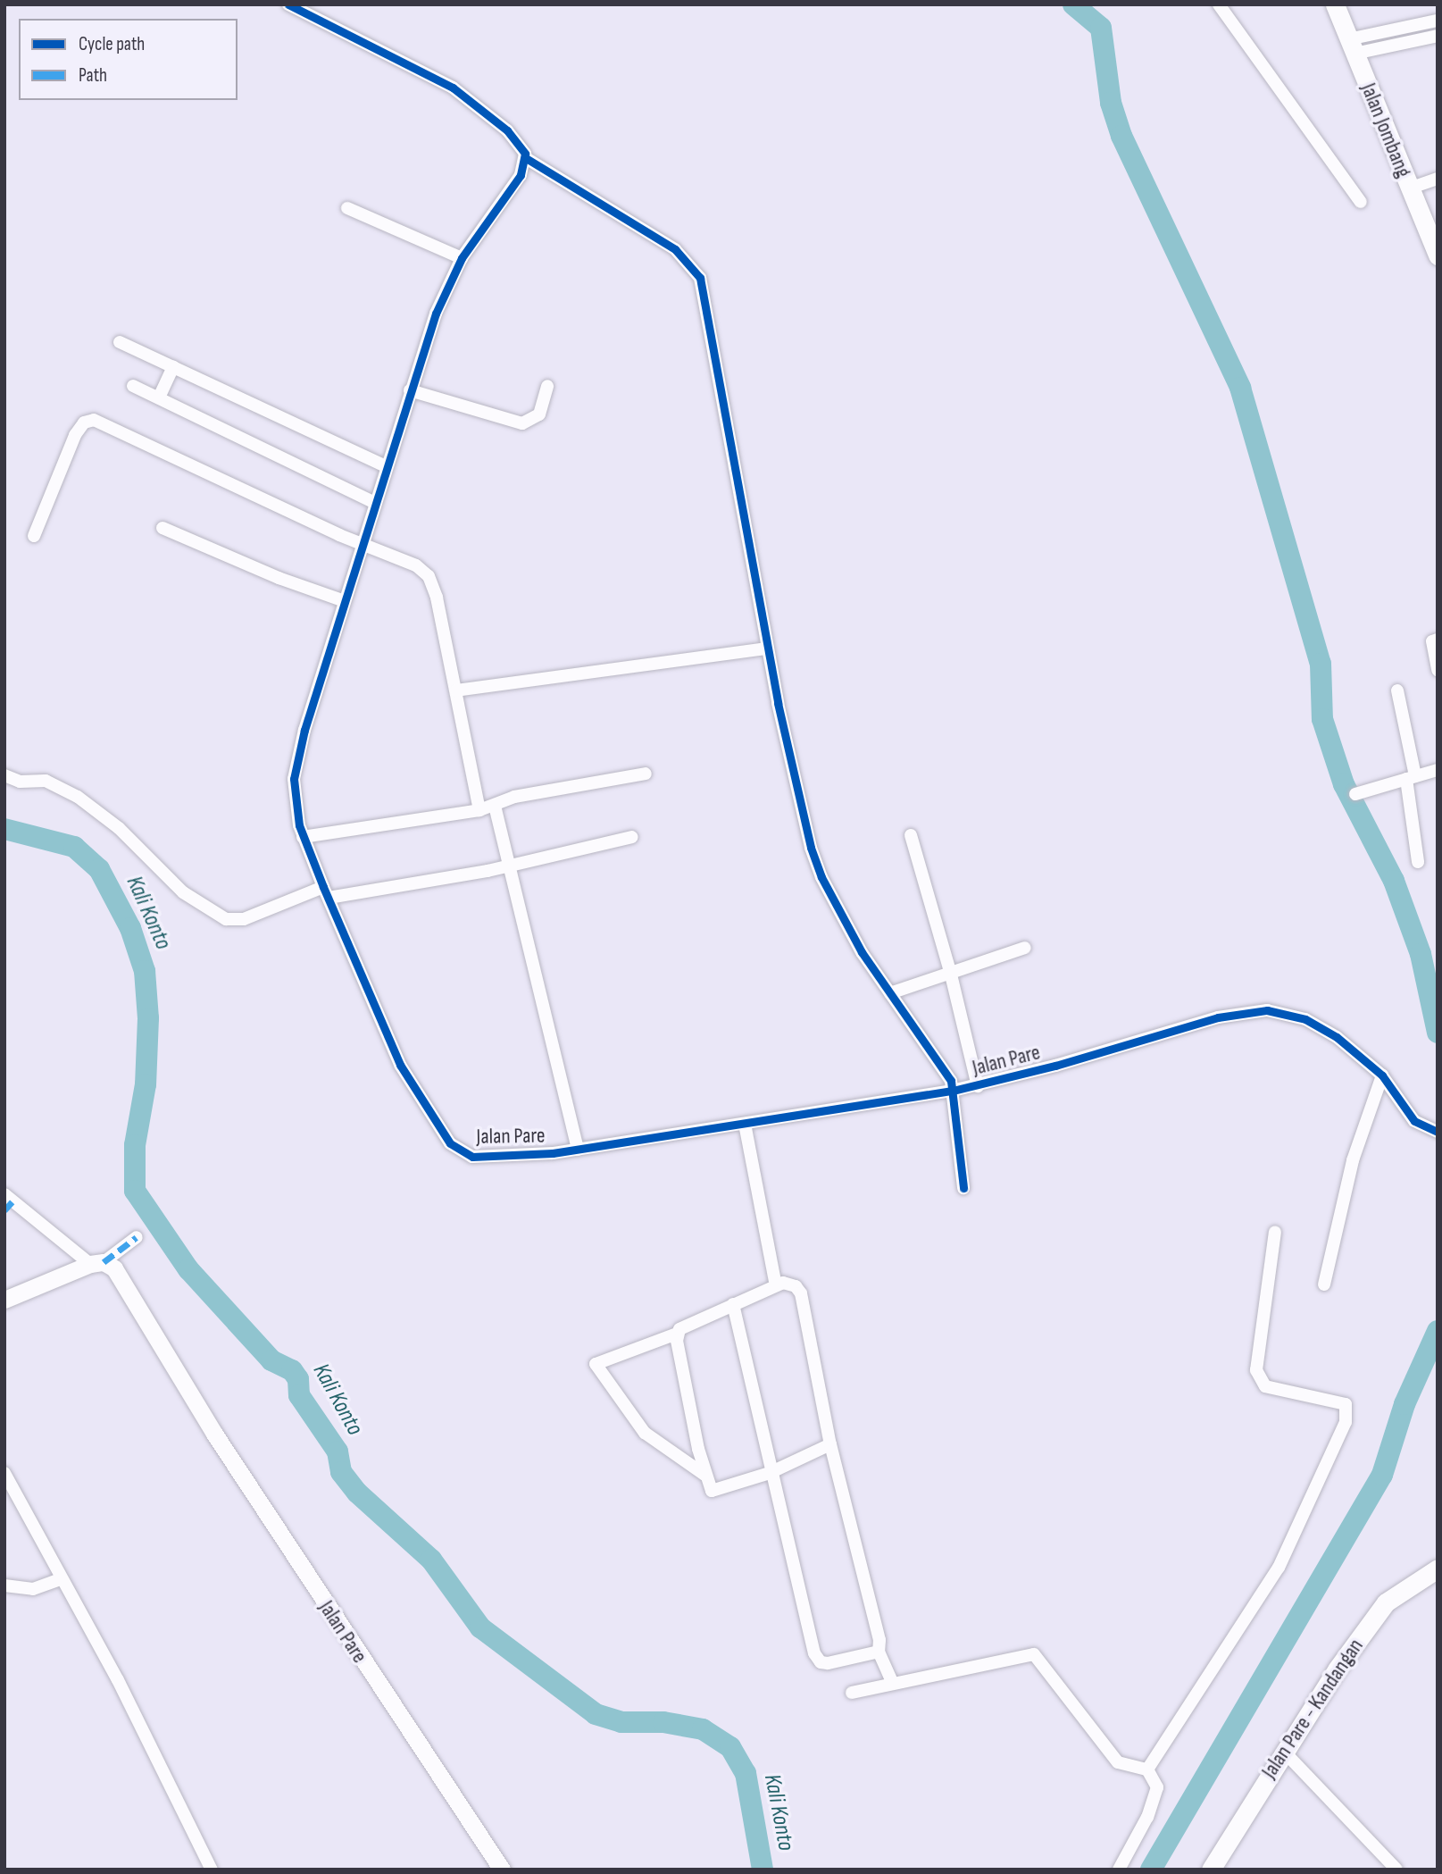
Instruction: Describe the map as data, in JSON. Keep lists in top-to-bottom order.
{
  "streets": {
    "main road": ["Jalan Jombang", "Jalan Pare - Kandangan"],
    "street": ["Jalan Pare"]
  },
  "water": ["Kali Konto"],
  "legend": ["Cycle path", "Path"]
}
